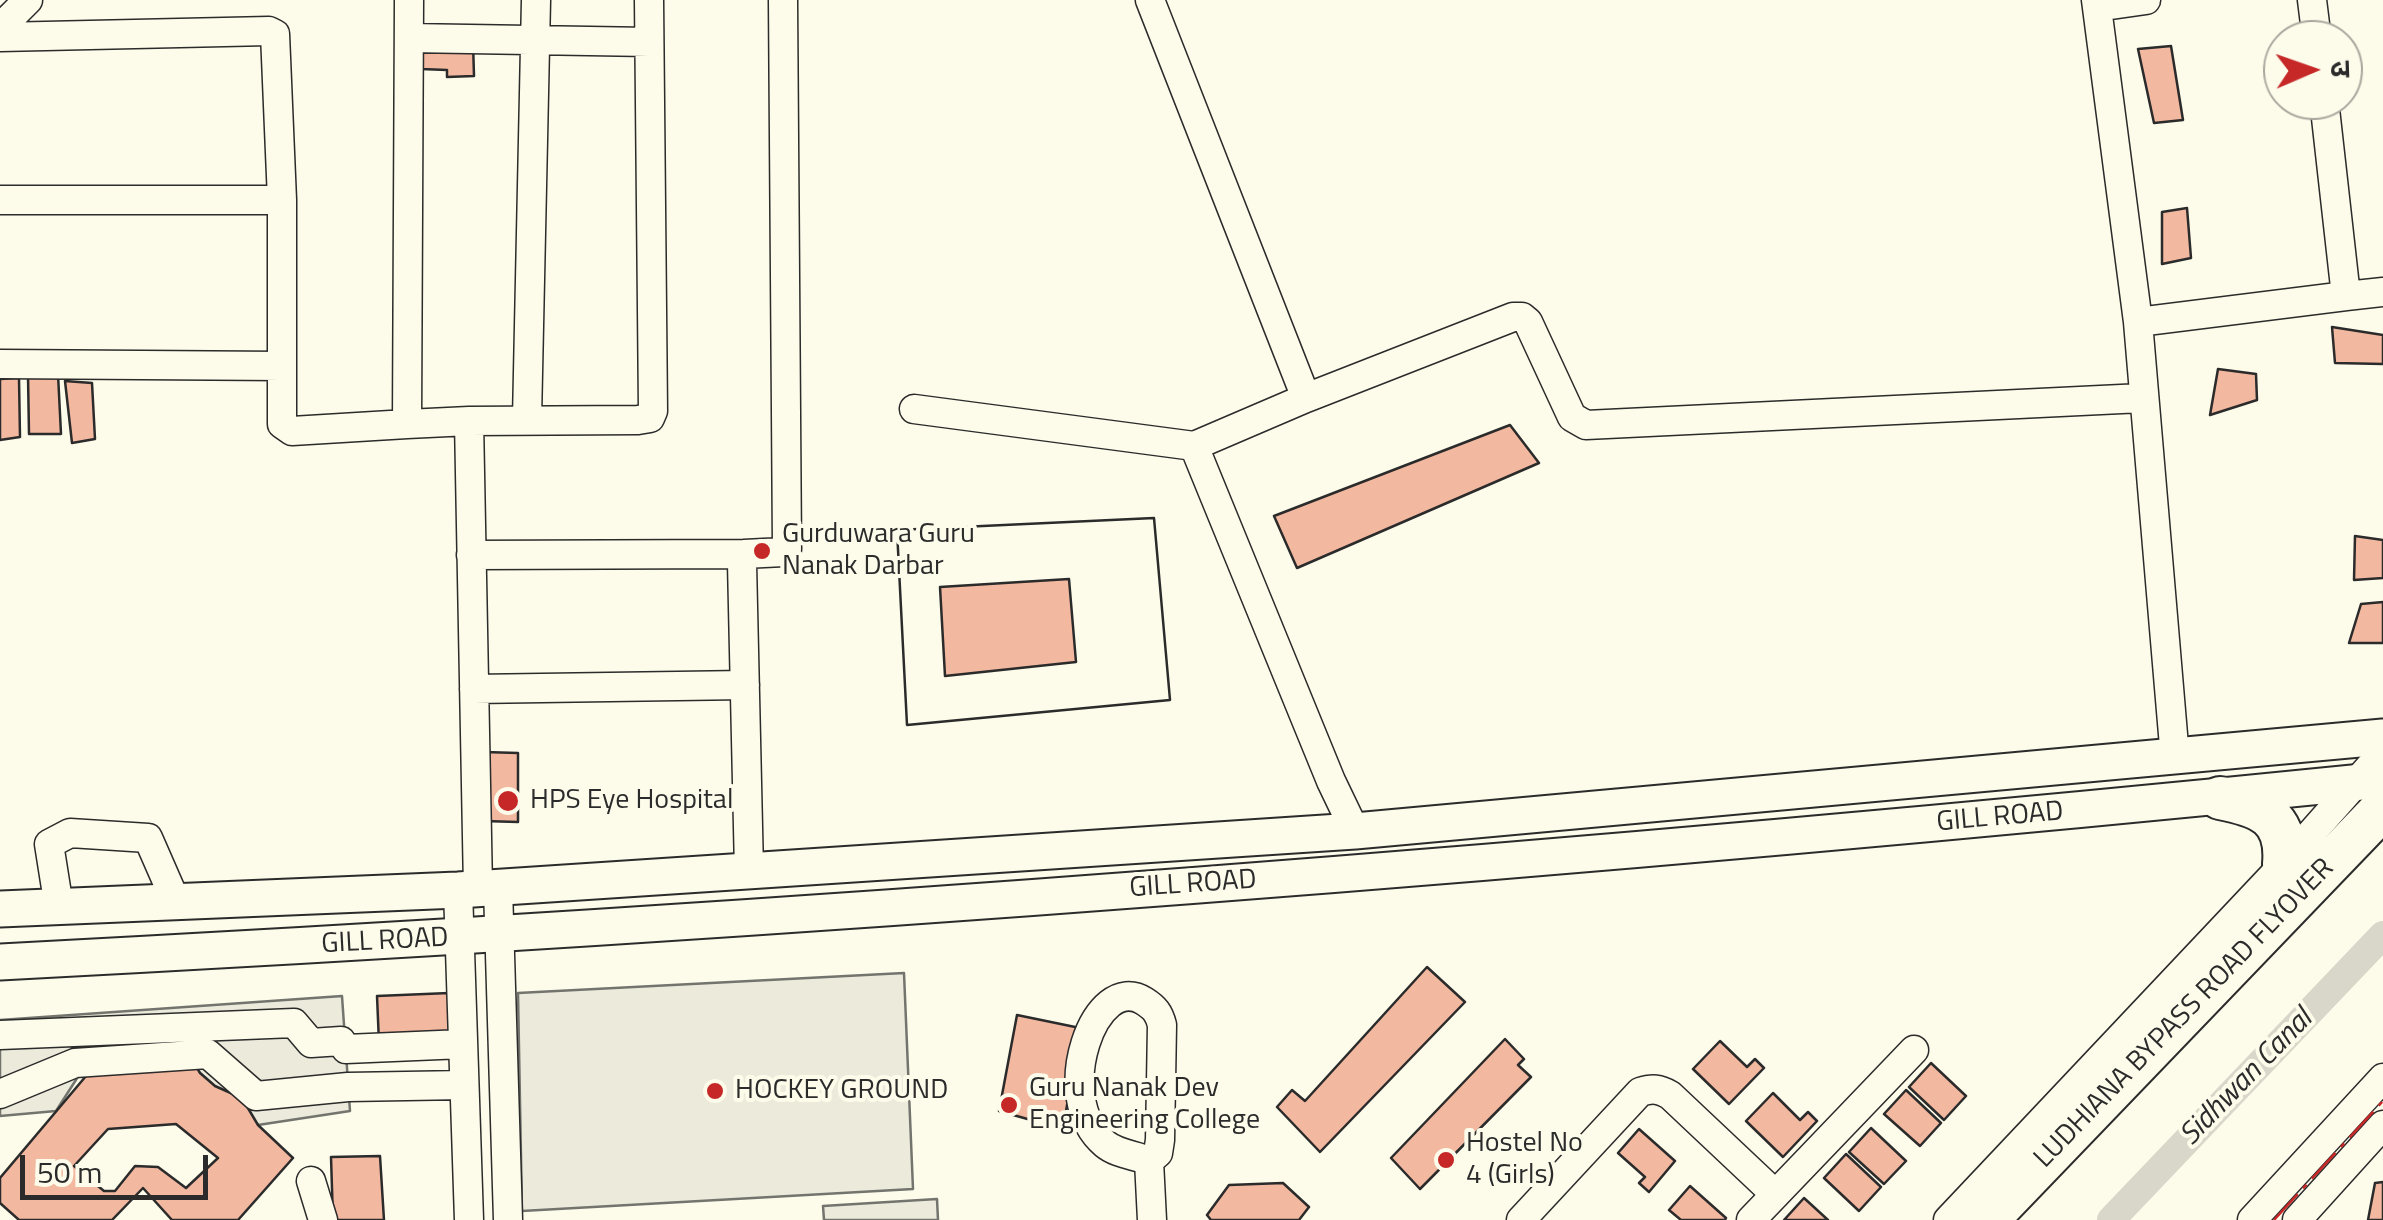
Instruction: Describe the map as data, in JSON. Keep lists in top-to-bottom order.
{
  "streets": {
    "highway": ["LUDHIANA BYPASS ROAD FLYOVER"],
    "main road": ["GILL ROAD"]
  },
  "crossings": [
    ["GILL ROAD", "LUDHIANA BYPASS ROAD FLYOVER"]
  ],
  "water": ["Sidhwan Canal"],
  "places": [
    "Gurduwara Guru Nanak Darbar",
    "HPS Eye Hospital",
    "HOCKEY GROUND",
    "Guru Nanak Dev Engineering College",
    "Hostel No 4 (Girls)"
  ],
  "scale_bar": "50 m",
  "north": "right"
}
